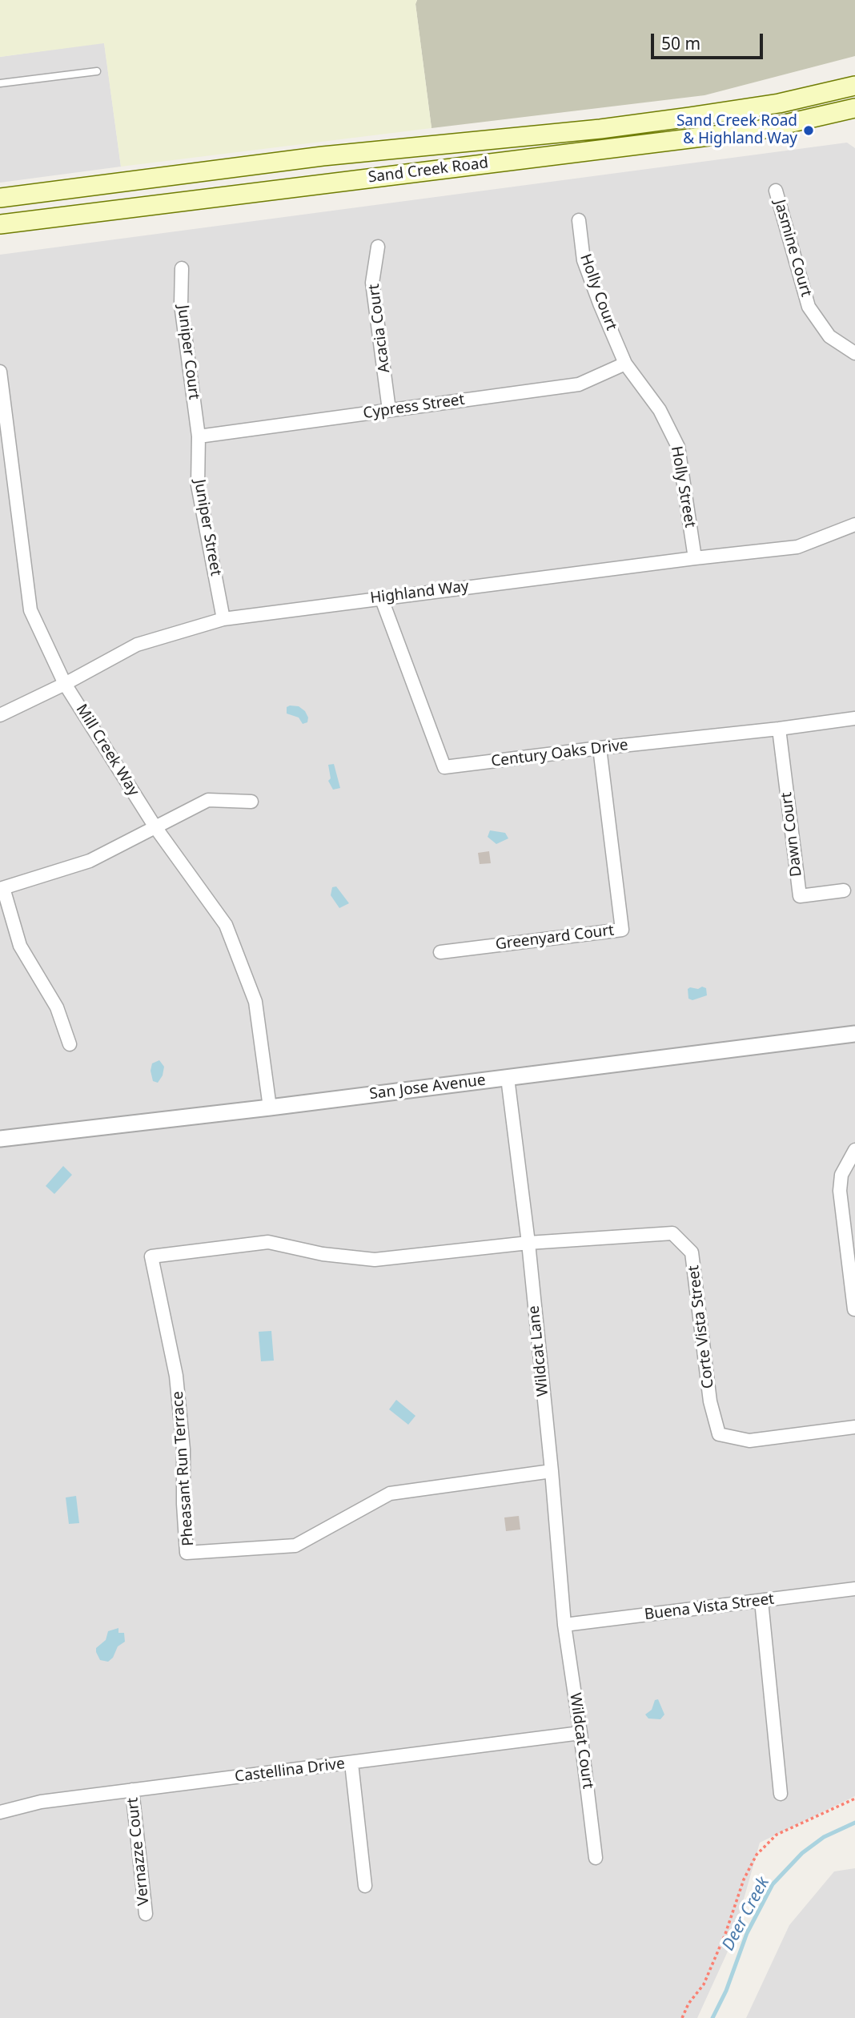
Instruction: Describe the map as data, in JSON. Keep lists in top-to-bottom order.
{
  "streets": {
    "main road": ["Sand Creek Road"],
    "street": [
      "Jasmine Court",
      "Holly Court",
      "Acacia Court",
      "Juniper Court",
      "Cypress Street",
      "Holly Street",
      "Juniper Street",
      "Highland Way",
      "Mill Creek Way",
      "Century Oaks Drive",
      "Dawn Court",
      "Greenyard Court",
      "San Jose Avenue",
      "Corte Vista Street",
      "Wildcat Lane",
      "Pheasant Run Terrace",
      "Buena Vista Street",
      "Wildcat Court",
      "Castellina Drive",
      "Vernazze Court"
    ]
  },
  "crossings": [
    ["Holly Court", "Cypress Street"],
    ["Holly Court", "Holly Street"],
    ["Acacia Court", "Cypress Street"],
    ["Juniper Court", "Cypress Street"],
    ["Juniper Court", "Juniper Street"],
    ["Cypress Street", "Holly Street"],
    ["Cypress Street", "Juniper Street"],
    ["Holly Street", "Highland Way"],
    ["Juniper Street", "Highland Way"],
    ["Highland Way", "Mill Creek Way"],
    ["Highland Way", "Century Oaks Drive"],
    ["Mill Creek Way", "San Jose Avenue"],
    ["Century Oaks Drive", "Dawn Court"],
    ["Century Oaks Drive", "Greenyard Court"],
    ["San Jose Avenue", "Wildcat Lane"],
    ["Corte Vista Street", "Wildcat Lane"],
    ["Corte Vista Street", "Pheasant Run Terrace"],
    ["Wildcat Lane", "Pheasant Run Terrace"],
    ["Wildcat Lane", "Buena Vista Street"],
    ["Wildcat Lane", "Wildcat Court"],
    ["Buena Vista Street", "Wildcat Court"],
    ["Wildcat Court", "Castellina Drive"],
    ["Castellina Drive", "Vernazze Court"]
  ],
  "water": ["Deer Creek"],
  "places": ["Sand Creek Road & Highland Way"],
  "scale_bar": "50 m"
}
